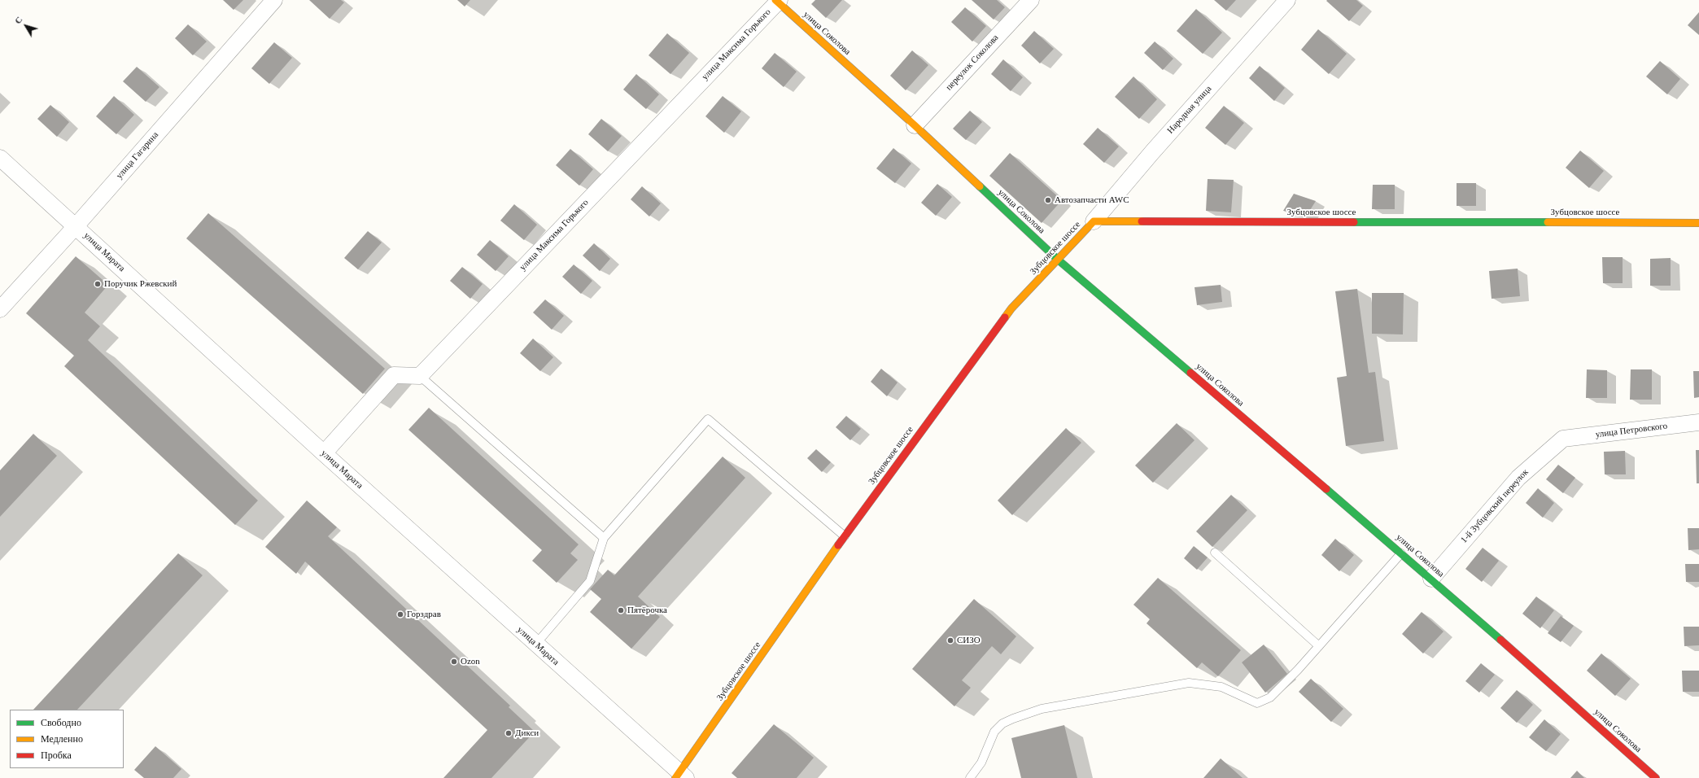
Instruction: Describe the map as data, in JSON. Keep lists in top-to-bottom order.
{
  "streets": {
    "main road": ["улица Соколова", "Зубцовское шоссе"],
    "street": [
      "улица Максима Горького",
      "переулок Соколова",
      "Народная улица",
      "улица Гагарина",
      "улица Марата",
      "улица Петровского",
      "1-й Зубцовский переулок"
    ]
  },
  "crossings": [
    ["улица Соколова", "улица Максима Горького"],
    ["улица Соколова", "переулок Соколова"],
    ["улица Соколова", "Зубцовское шоссе"],
    ["улица Соколова", "1-й Зубцовский переулок"],
    ["Народная улица", "Зубцовское шоссе"],
    ["улица Гагарина", "улица Марата"],
    ["Зубцовское шоссе", "улица Марата"],
    ["улица Петровского", "1-й Зубцовский переулок"]
  ],
  "places": [
    "Автозапчасти AWC",
    "Поручик Ржевский",
    "Пятёрочка",
    "Горздрав",
    "СИЗО",
    "Ozon",
    "Дикси"
  ],
  "legend": ["Свободно", "Медленно", "Пробка"],
  "north": "top left"
}
